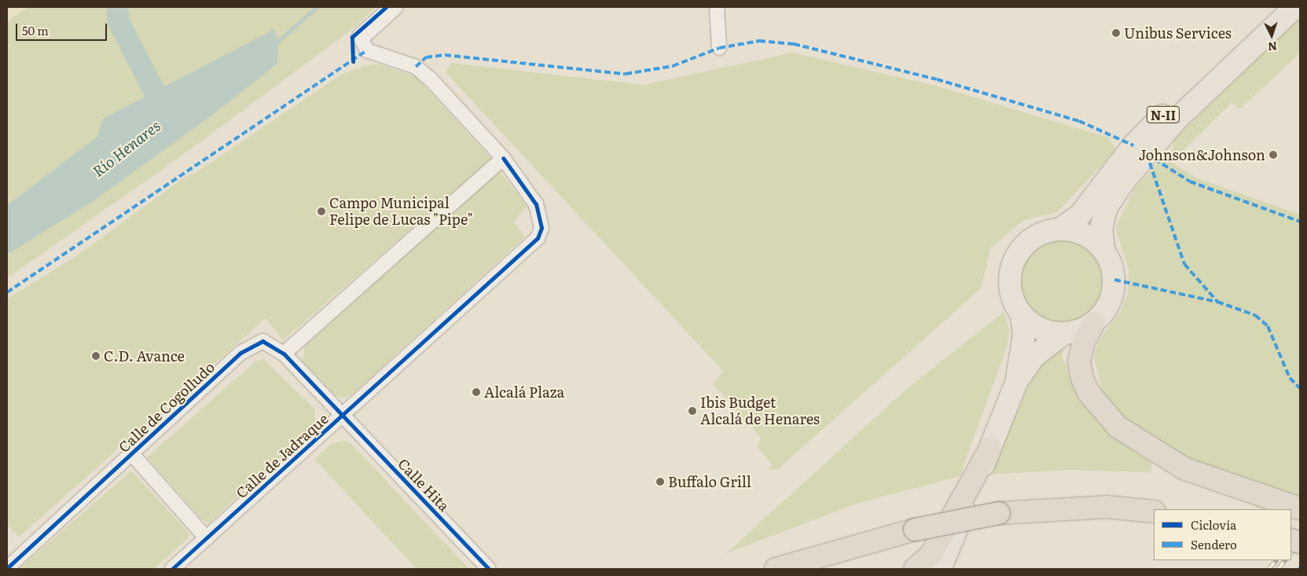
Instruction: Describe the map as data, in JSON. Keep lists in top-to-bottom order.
{
  "streets": {
    "main road": ["N-II"],
    "street": ["Calle de Cogolludo", "Calle de Jadraque", "Calle Hita"]
  },
  "crossings": [
    ["Calle de Cogolludo", "Calle de Jadraque"],
    ["Calle de Cogolludo", "Calle Hita"],
    ["Calle de Jadraque", "Calle Hita"]
  ],
  "water": ["Río Henares"],
  "places": [
    "Unibus Services",
    "Johnson&Johnson",
    "Campo Municipal Felipe de Lucas \"Pipe\"",
    "C.D. Avance",
    "Alcalá Plaza",
    "Ibis Budget Alcalá de Henares",
    "Buffalo Grill"
  ],
  "legend": ["Ciclovía", "Sendero"],
  "scale_bar": "50 m",
  "north": "bottom"
}
